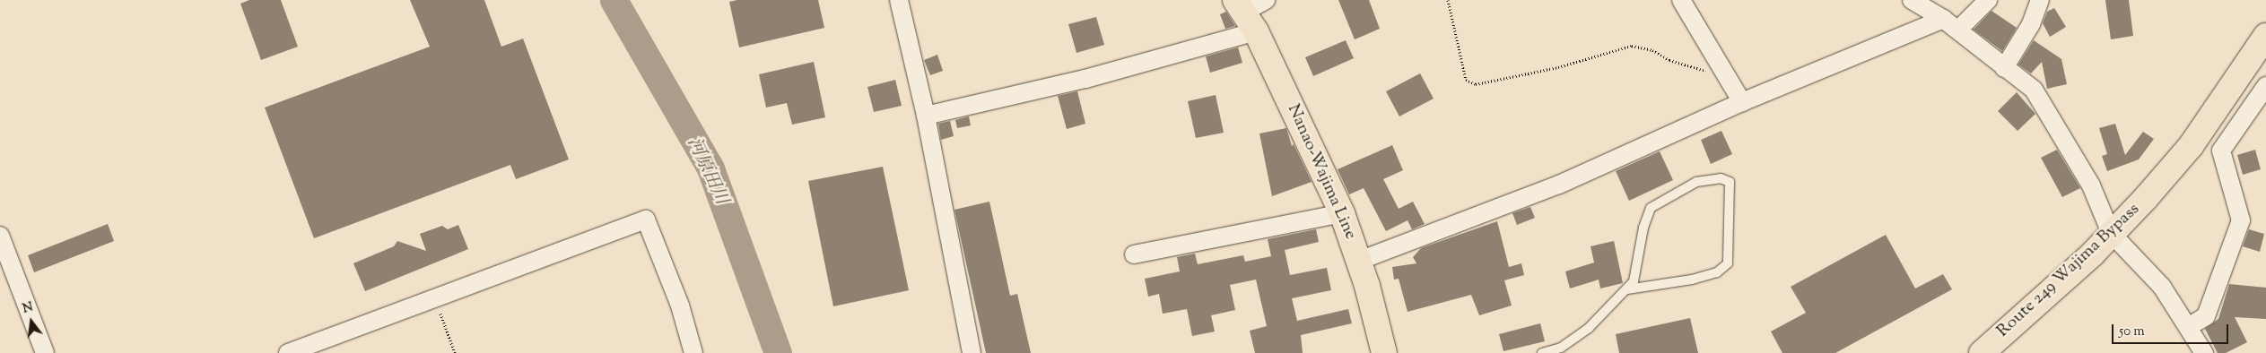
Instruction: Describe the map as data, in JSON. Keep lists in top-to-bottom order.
{
  "streets": {
    "main road": ["Nanao-Wajima Line", "Route 249 Wajima Bypass"]
  },
  "water": ["河原田川"],
  "scale_bar": "50 m",
  "north": "top"
}
